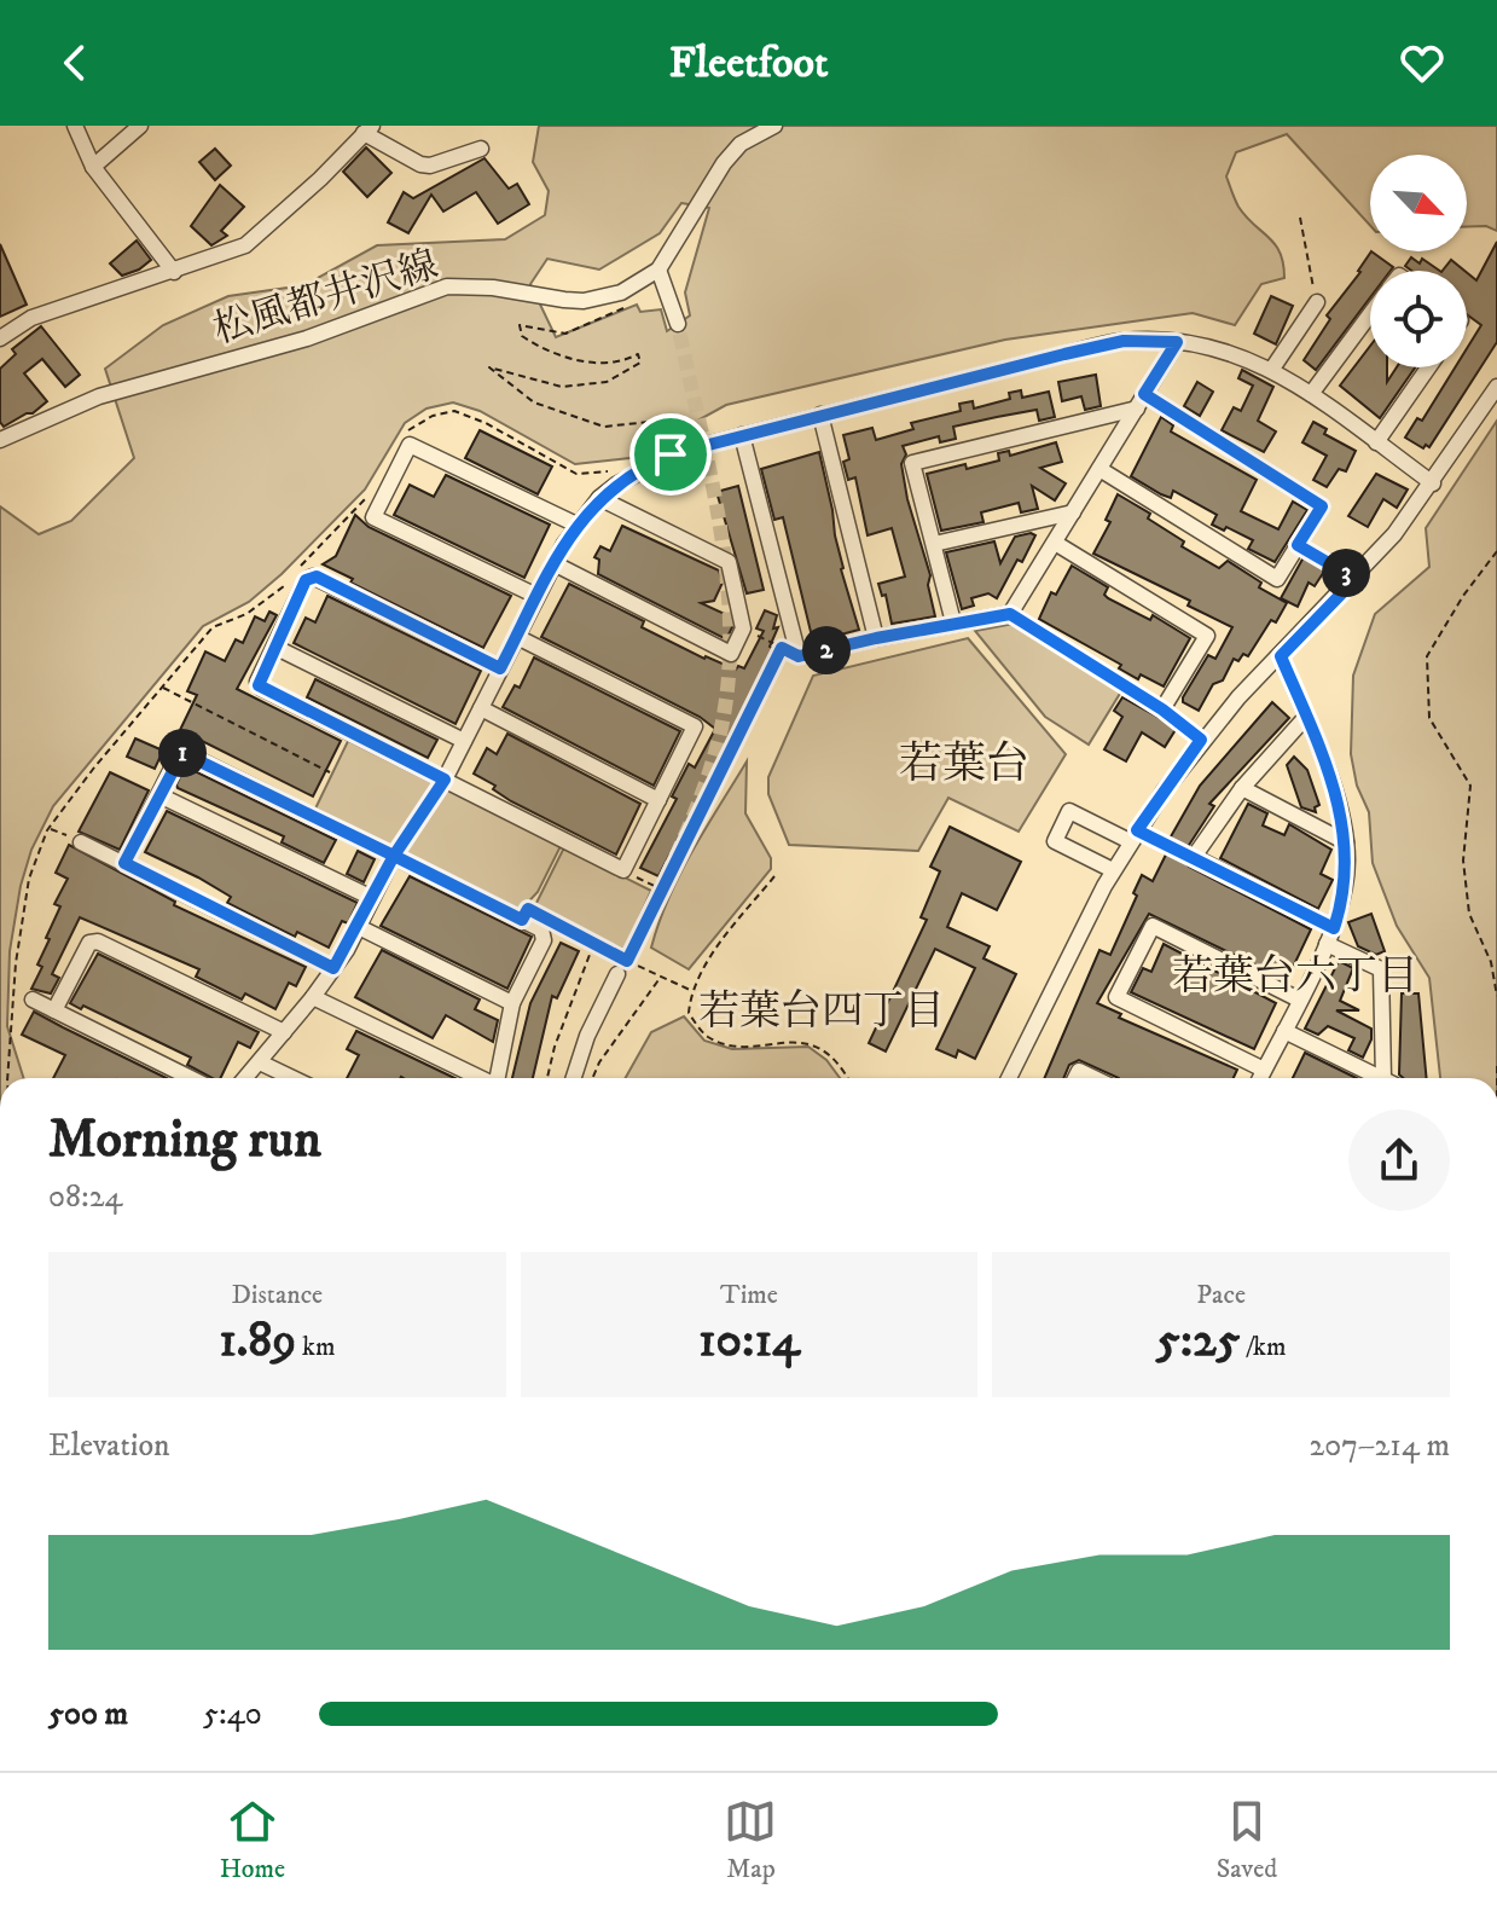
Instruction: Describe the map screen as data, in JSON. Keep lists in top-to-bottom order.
{
  "streets": {
    "street": ["松風都井沢線"]
  },
  "districts": ["若葉台", "若葉台六丁目", "若葉台四丁目"],
  "north": "bottom right",
  "page": {
    "header": "Fleetfoot",
    "pins": ["3", "2", "1"],
    "heading": ["Morning run", "08:24"],
    "stats": [
      ["Distance", "1.89 km"],
      ["Time", "10:14"],
      ["Pace", "5:25 /km"]
    ],
    "chart": ["Elevation", "207–214 m"],
    "list": [
      {
        "name": "500 m",
        "note": "5:40"
      }
    ],
    "tabs": ["Home", "Map", "Saved"]
  }
}
